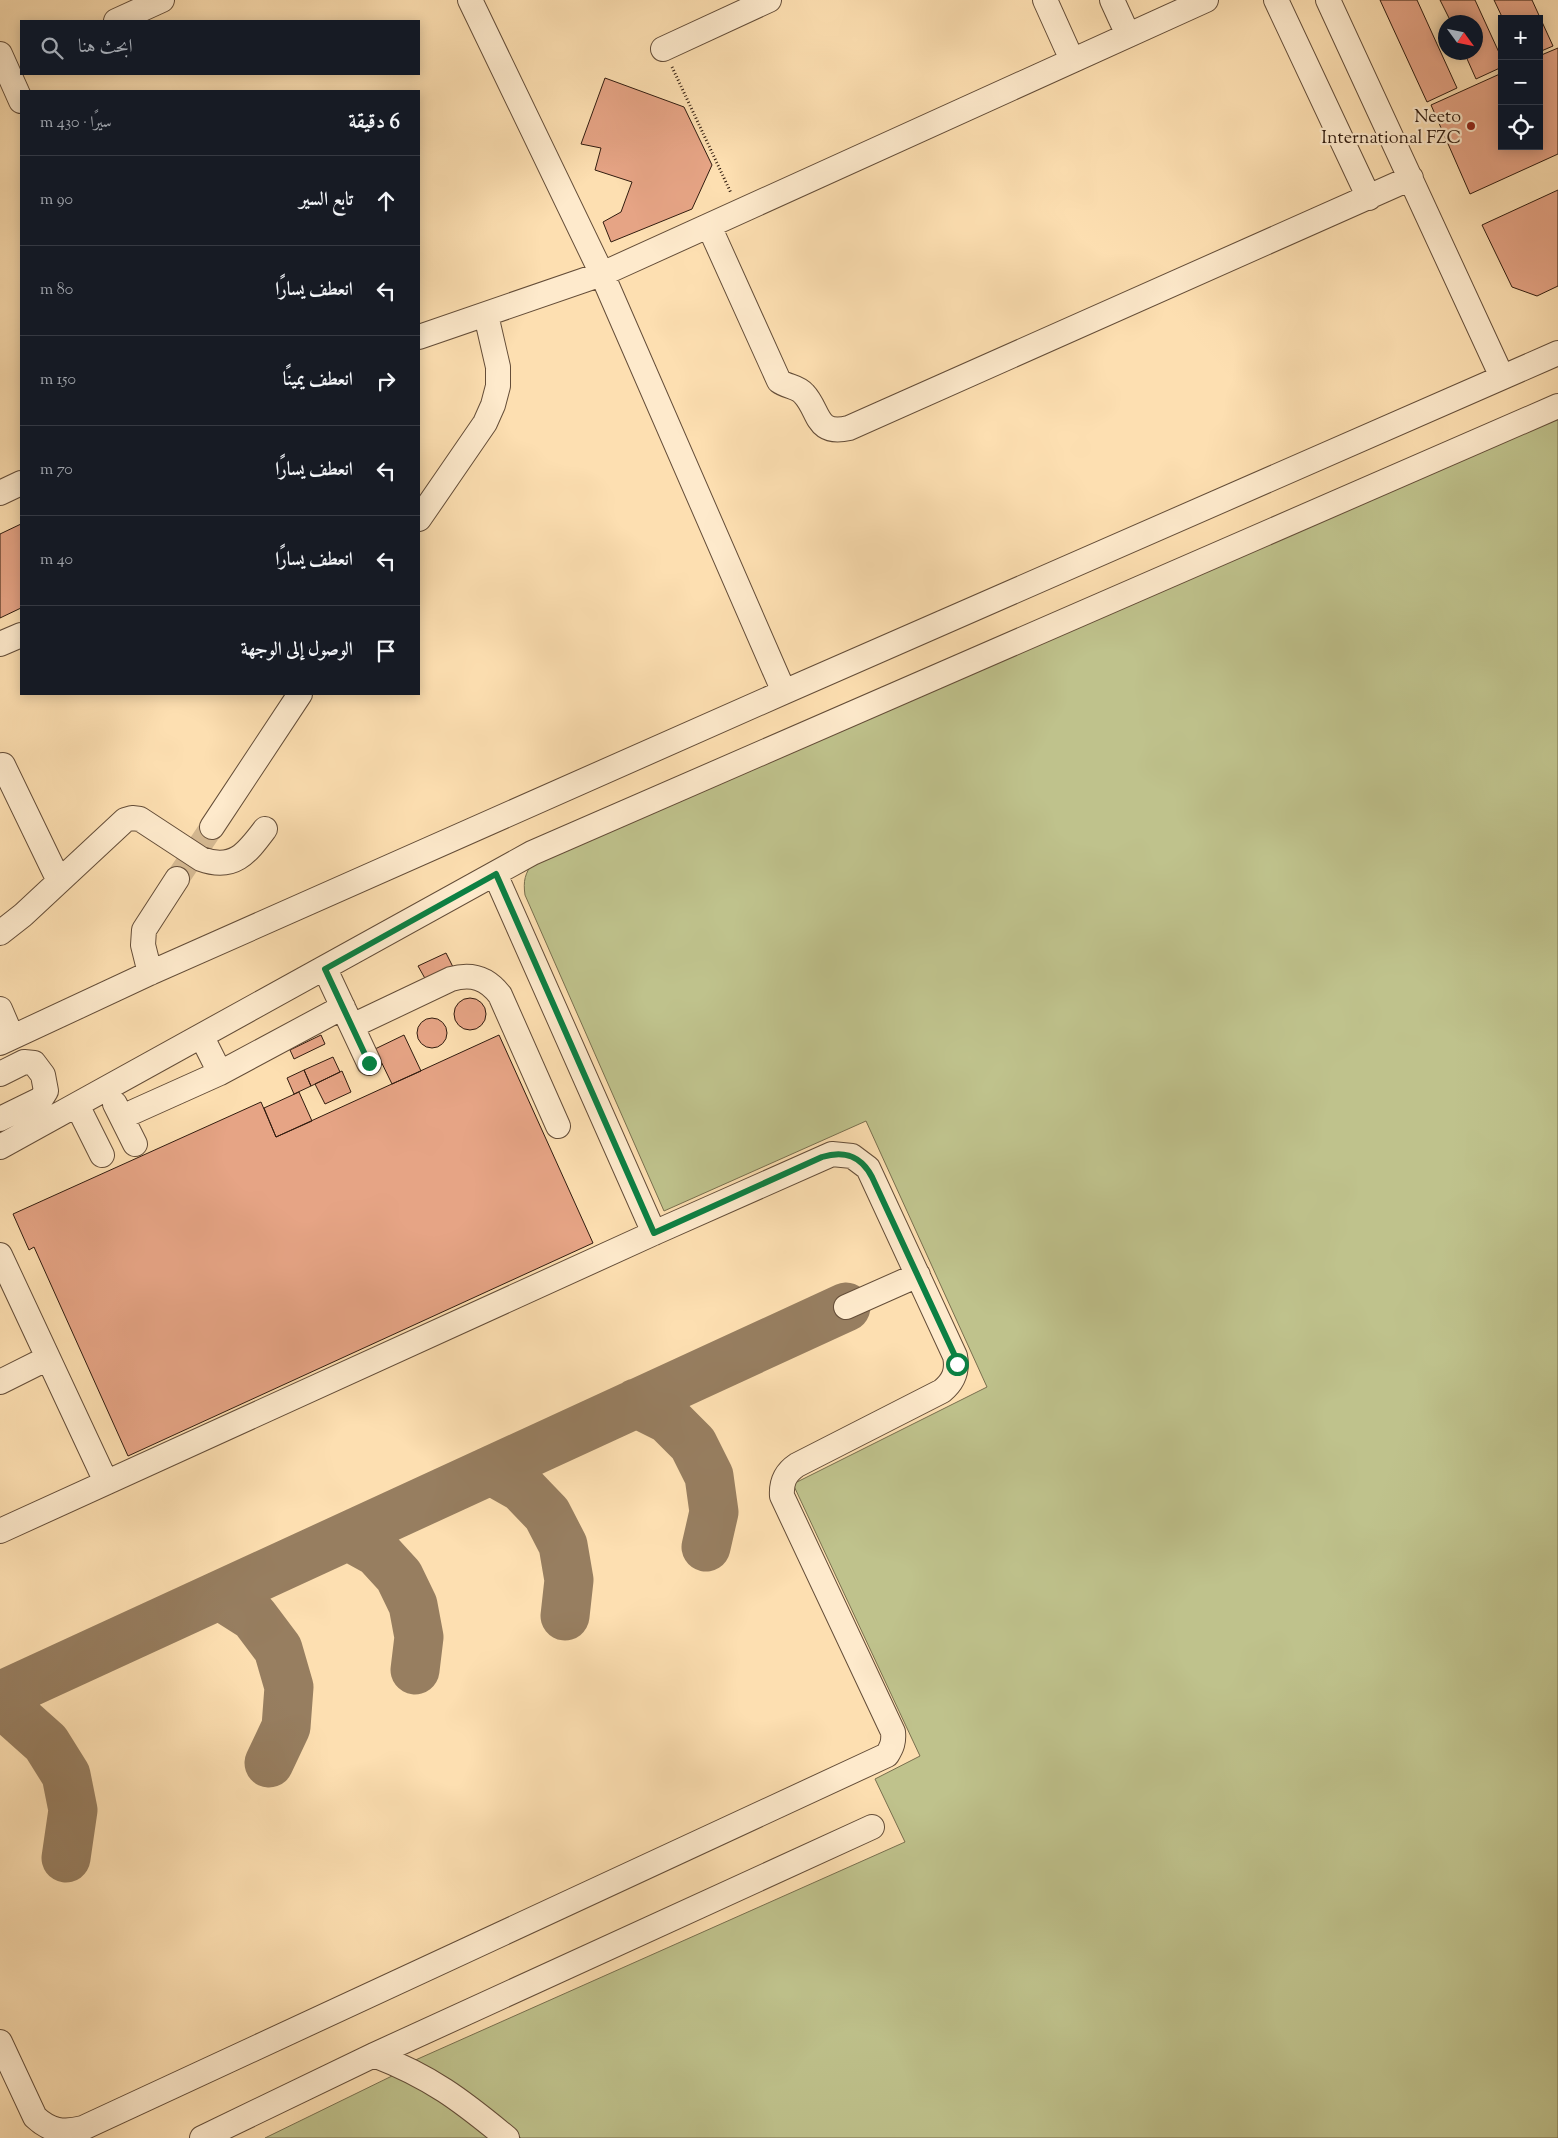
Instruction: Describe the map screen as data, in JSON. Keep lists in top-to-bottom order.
{
  "places": ["Neeto International FZC"],
  "north": "bottom right",
  "page": {
    "map_buttons": ["+", "−"],
    "search": "ابحث هنا",
    "heading": ["6 دقيقة", "سيرًا · 430 m"],
    "list": [
      ["تابع السير", "90 m"],
      ["انعطف يسارًا", "80 m"],
      ["انعطف يمينًا", "150 m"],
      ["انعطف يسارًا", "70 m"],
      ["انعطف يسارًا", "40 m"],
      "الوصول إلى الوجهة"
    ]
  }
}
